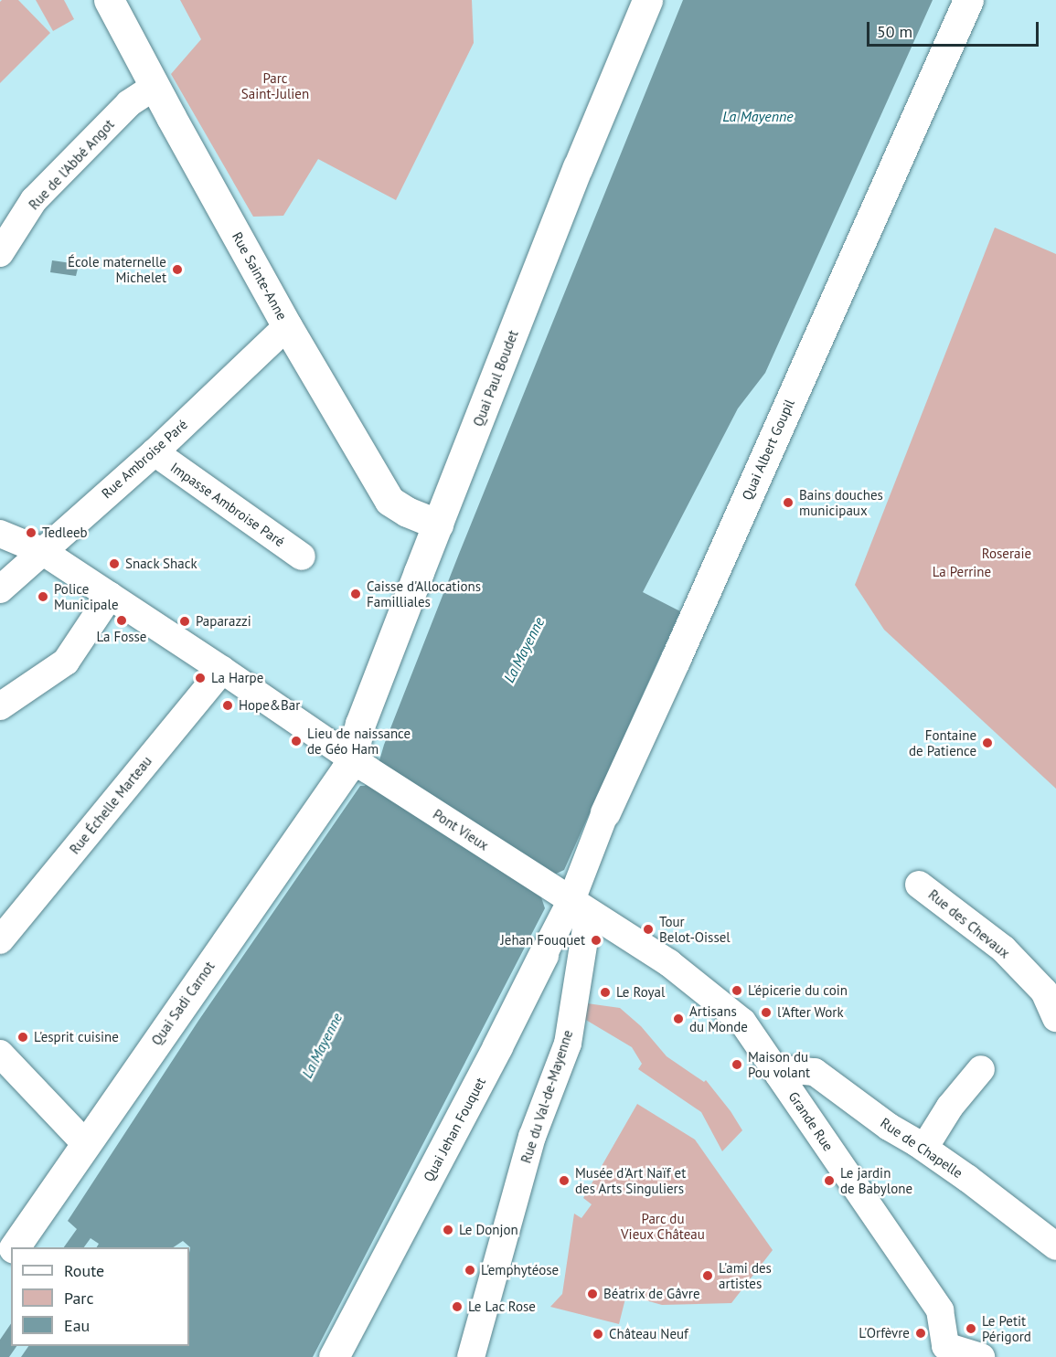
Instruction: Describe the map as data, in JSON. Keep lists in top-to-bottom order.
{
  "streets": {
    "street": [
      "Rue de l'Abbé Angot",
      "Rue Sainte-Anne",
      "Quai Paul Boudet",
      "Quai Albert Goupil",
      "Rue Ambroise Paré",
      "Impasse Ambroise Paré",
      "Rue Échelle Marteau",
      "Pont Vieux",
      "Rue des Chevaux",
      "Quai Sadi Carnot",
      "Rue du Val-de-Mayenne",
      "Grande Rue",
      "Quai Jehan Fouquet",
      "Rue de Chapelle"
    ]
  },
  "crossings": [
    ["Rue de l'Abbé Angot", "Rue Sainte-Anne"],
    ["Rue Sainte-Anne", "Quai Paul Boudet"],
    ["Rue Sainte-Anne", "Rue Ambroise Paré"],
    ["Quai Paul Boudet", "Pont Vieux"],
    ["Quai Paul Boudet", "Quai Sadi Carnot"],
    ["Quai Albert Goupil", "Pont Vieux"],
    ["Quai Albert Goupil", "Rue du Val-de-Mayenne"],
    ["Quai Albert Goupil", "Grande Rue"],
    ["Quai Albert Goupil", "Quai Jehan Fouquet"],
    ["Rue Ambroise Paré", "Impasse Ambroise Paré"],
    ["Rue Ambroise Paré", "Pont Vieux"],
    ["Rue Échelle Marteau", "Pont Vieux"],
    ["Pont Vieux", "Quai Sadi Carnot"],
    ["Pont Vieux", "Rue du Val-de-Mayenne"],
    ["Pont Vieux", "Grande Rue"],
    ["Pont Vieux", "Quai Jehan Fouquet"],
    ["Rue du Val-de-Mayenne", "Grande Rue"],
    ["Rue du Val-de-Mayenne", "Quai Jehan Fouquet"],
    ["Grande Rue", "Quai Jehan Fouquet"],
    ["Grande Rue", "Rue de Chapelle"]
  ],
  "water": ["La Mayenne"],
  "parks": [
    "Parc Saint-Julien",
    "Roseraie",
    "La Perrine",
    "Parc du Vieux Château"
  ],
  "places": [
    "École maternelle Michelet",
    "Bains douches municipaux",
    "Tedleeb",
    "Snack Shack",
    "Caisse d'Allocations Familliales",
    "Police Municipale",
    "La Fosse",
    "Paparazzi",
    "La Harpe",
    "Hope&Bar",
    "Lieu de naissance de Géo Ham",
    "Fontaine de Patience",
    "Tour Belot-Oissel",
    "Jehan Fouquet",
    "L'épicerie du coin",
    "Le Royal",
    "l'After Work",
    "Artisans du Monde",
    "L'esprit cuisine",
    "Maison du Pou volant",
    "Musée d'Art Naïf et des Arts Singuliers",
    "Le jardin de Babylone",
    "Le Donjon",
    "L'emphytéose",
    "L'ami des artistes",
    "Béatrix de Gâvre",
    "Le Lac Rose",
    "Le Petit Périgord",
    "L'Orfèvre",
    "Château Neuf"
  ],
  "legend": ["Route", "Parc", "Eau"],
  "scale_bar": "50 m"
}
